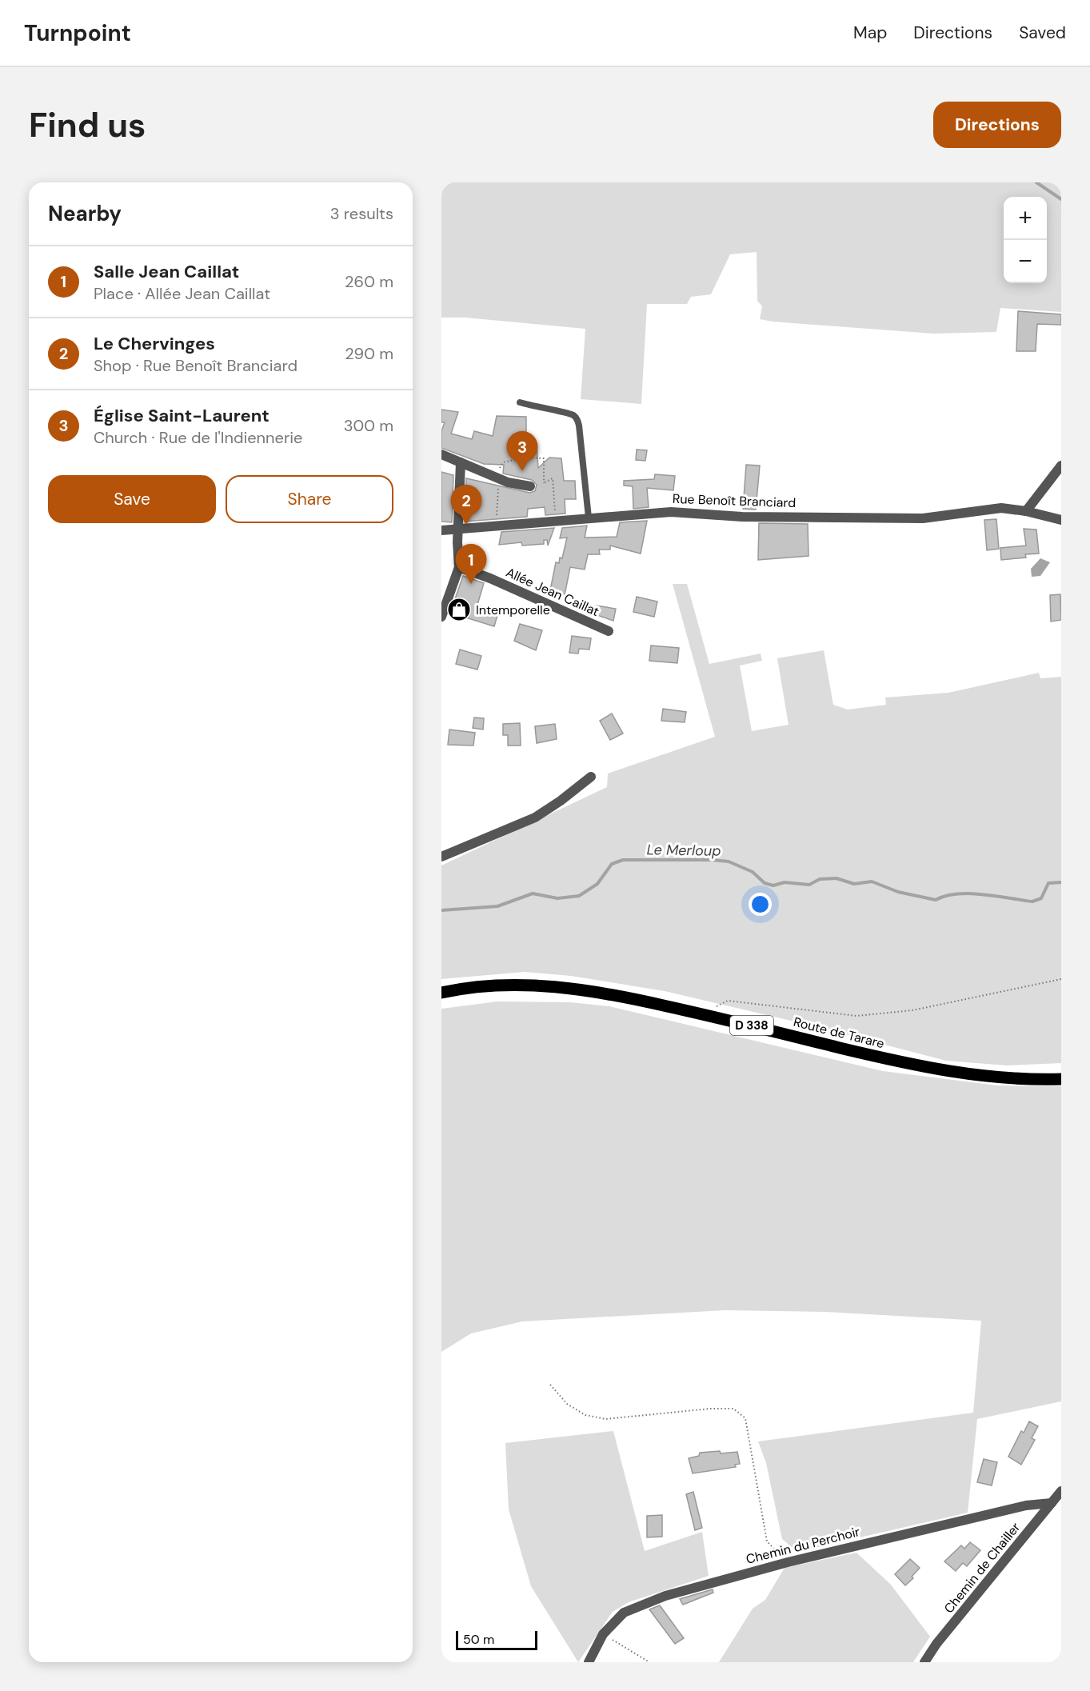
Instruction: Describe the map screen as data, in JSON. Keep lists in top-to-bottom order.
{
  "streets": {
    "main road": ["D 338", "Route de Tarare"],
    "street": [
      "Rue Benoît Branciard",
      "Allée Jean Caillat",
      "Chemin du Perchoir",
      "Chemin de Chailler"
    ]
  },
  "crossings": [
    ["Chemin du Perchoir", "Chemin de Chailler"]
  ],
  "water": ["Le Merloup"],
  "places": {
    "shop": ["Intemporelle"]
  },
  "scale_bar": "50 m",
  "page": {
    "header": "Turnpoint",
    "nav": ["Map", "Directions", "Saved"],
    "buttons": [
      "Directions",
      ["Save", "Share"]
    ],
    "title": "Find us",
    "heading": ["Nearby", "3 results"],
    "map_buttons": ["+", "−"],
    "list": [
      {
        "mark": "1",
        "name": "Salle Jean Caillat",
        "note": "Place · Allée Jean Caillat",
        "value": "260 m"
      },
      {
        "mark": "2",
        "name": "Le Chervinges",
        "note": "Shop · Rue Benoît Branciard",
        "value": "290 m"
      },
      {
        "mark": "3",
        "name": "Église Saint-Laurent",
        "note": "Church · Rue de l'Indiennerie",
        "value": "300 m"
      }
    ],
    "pins": ["3", "2", "1"],
    "scale": "50 m"
  }
}
